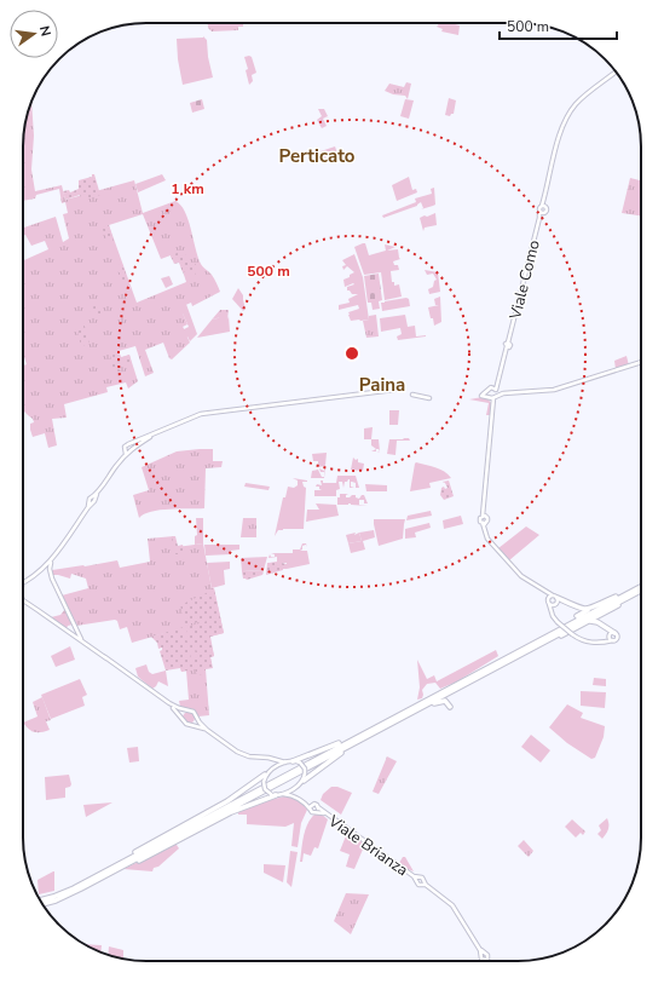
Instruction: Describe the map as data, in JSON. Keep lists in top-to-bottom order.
{
  "streets": {
    "main road": ["Viale Como", "Viale Brianza"]
  },
  "districts": ["Perticato", "Paina"],
  "scale_bar": "500 m",
  "north": "right",
  "rings": ["1 km", "500 m"]
}
